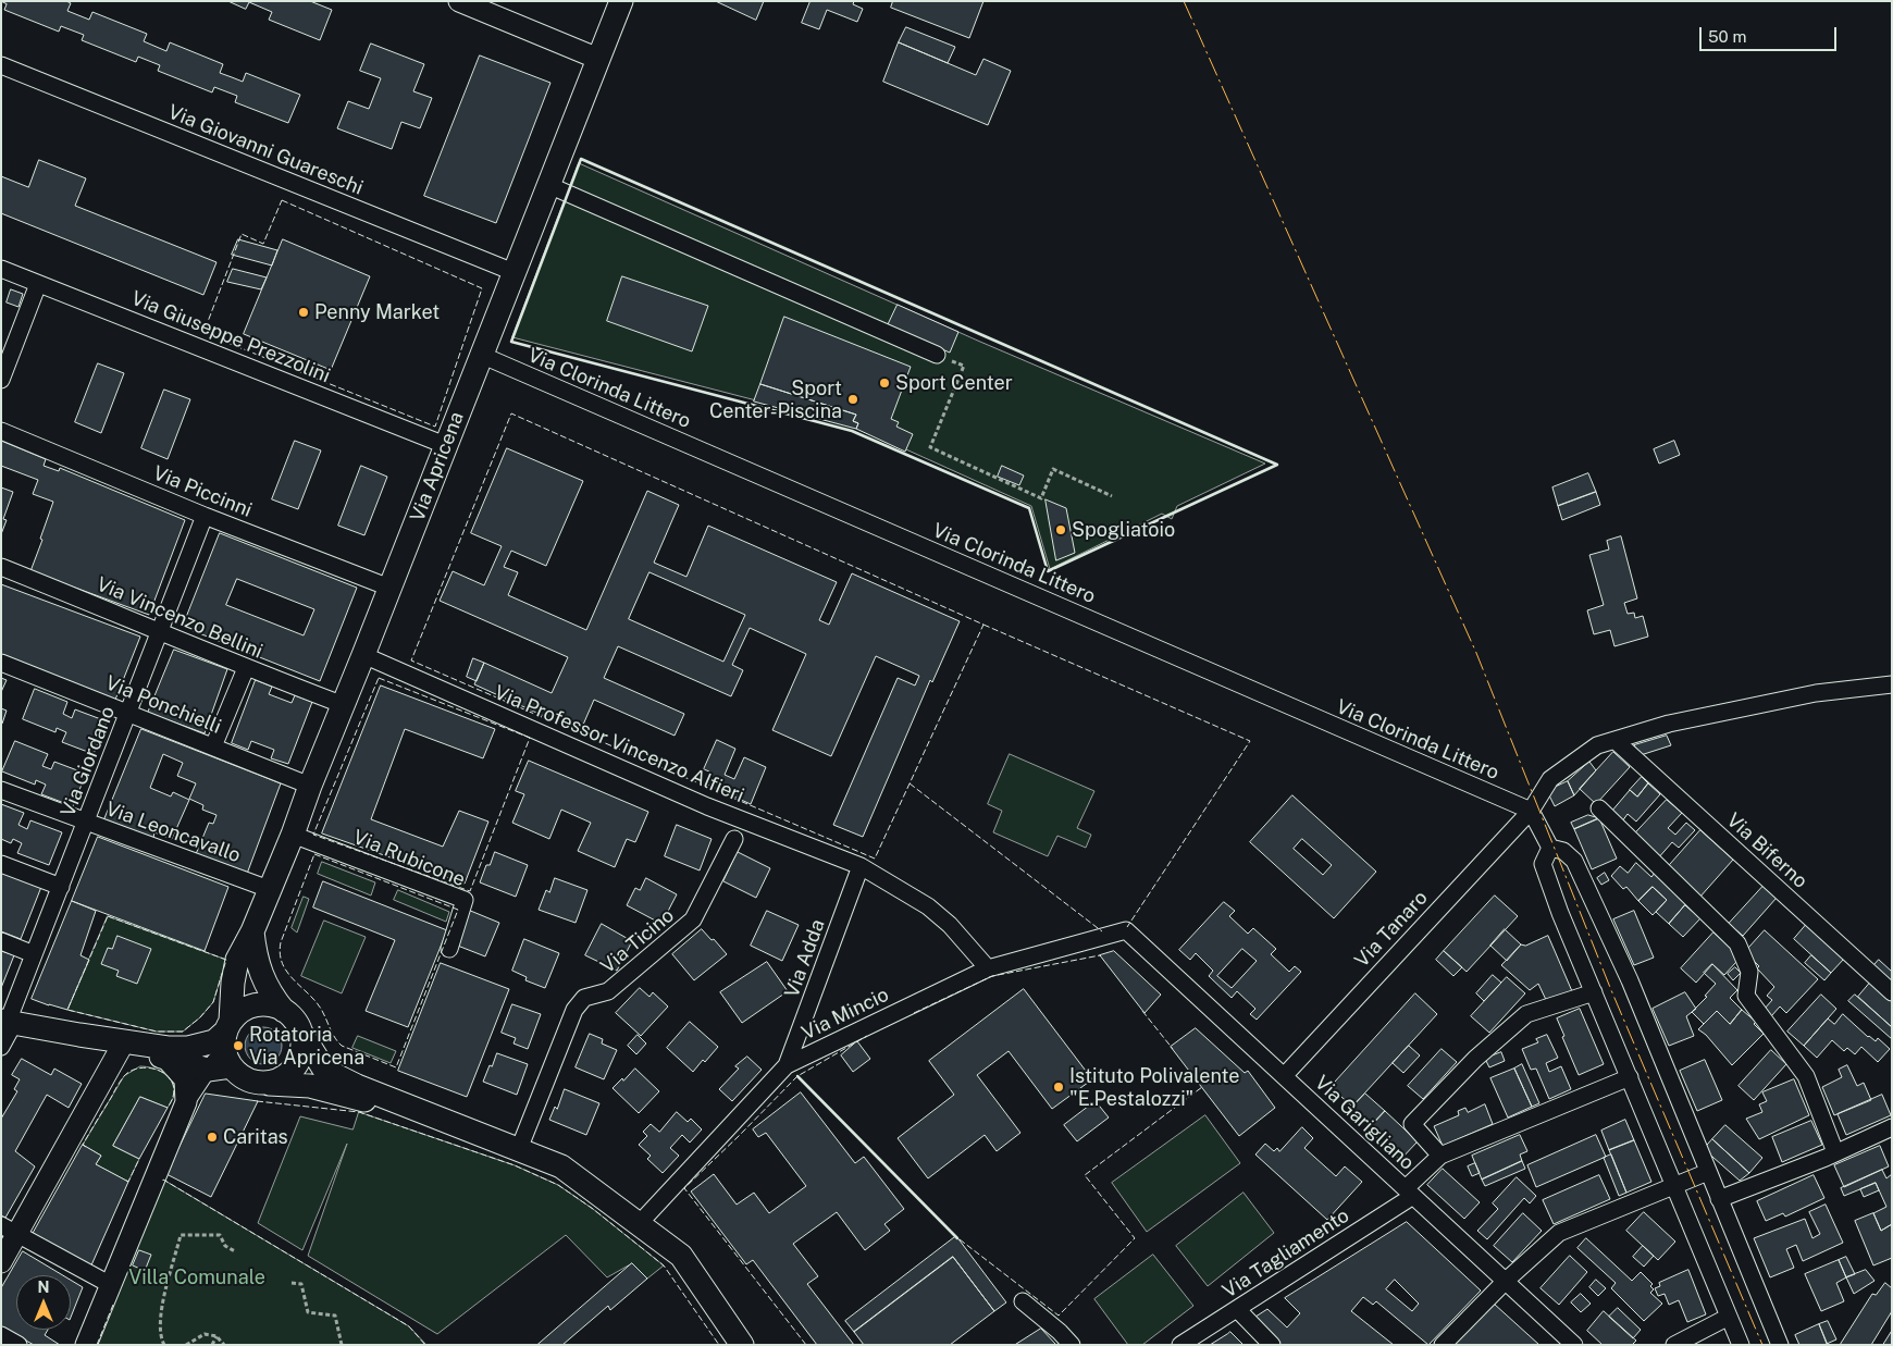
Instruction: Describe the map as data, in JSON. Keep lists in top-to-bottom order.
{
  "streets": {
    "main road": ["Via Apricena"],
    "street": [
      "Via Giovanni Guareschi",
      "Via Giuseppe Prezzolini",
      "Via Clorinda Littero",
      "Via Piccinni",
      "Via Vincenzo Bellini",
      "Via Ponchielli",
      "Via Professor Vincenzo Alfieri",
      "Via Giordano",
      "Via Leoncavallo",
      "Via Biferno",
      "Via Rubicone",
      "Via Tanaro",
      "Via Ticino",
      "Via Adda",
      "Via Mincio",
      "Via Garigliano",
      "Via Tagliamento"
    ]
  },
  "crossings": [
    ["Via Giovanni Guareschi", "Via Apricena"],
    ["Via Giuseppe Prezzolini", "Via Apricena"],
    ["Via Clorinda Littero", "Via Apricena"],
    ["Via Clorinda Littero", "Via Tanaro"],
    ["Via Apricena", "Via Piccinni"],
    ["Via Apricena", "Via Vincenzo Bellini"],
    ["Via Apricena", "Via Ponchielli"],
    ["Via Apricena", "Via Professor Vincenzo Alfieri"],
    ["Via Apricena", "Via Leoncavallo"],
    ["Via Apricena", "Via Rubicone"],
    ["Via Piccinni", "Via Giordano"],
    ["Via Vincenzo Bellini", "Via Giordano"],
    ["Via Ponchielli", "Via Giordano"],
    ["Via Professor Vincenzo Alfieri", "Via Adda"],
    ["Via Professor Vincenzo Alfieri", "Via Mincio"],
    ["Via Giordano", "Via Leoncavallo"],
    ["Via Biferno", "Via Tanaro"],
    ["Via Tanaro", "Via Garigliano"],
    ["Via Adda", "Via Mincio"],
    ["Via Mincio", "Via Garigliano"],
    ["Via Garigliano", "Via Tagliamento"]
  ],
  "parks": ["Villa Comunale"],
  "places": [
    "Penny Market",
    "Sport Center",
    "Sport Center-Piscina",
    "Spogliatoio",
    "Rotatoria Via Apricena",
    "Istituto Polivalente \"E.Pestalozzi\"",
    "Caritas"
  ],
  "scale_bar": "50 m",
  "north": "top"
}
